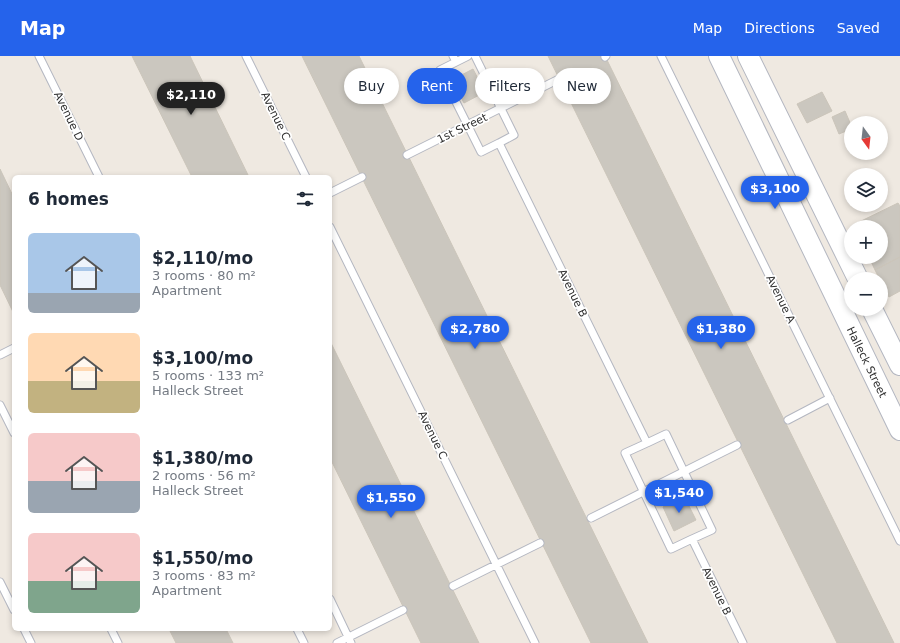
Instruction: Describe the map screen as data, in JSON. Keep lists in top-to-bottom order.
{
  "streets": {
    "main road": ["Halleck Street"],
    "lane": [
      "Avenue D",
      "Avenue C",
      "1st Street",
      "Avenue B",
      "Avenue A"
    ]
  },
  "north": "bottom",
  "page": {
    "header": "Map",
    "nav": ["Map", "Directions", "Saved"],
    "chip": [
      "Buy",
      "Rent",
      "Filters",
      "New"
    ],
    "price": [
      "$2,110",
      "$3,100",
      "$2,780",
      "$1,380",
      "$1,540",
      "$1,550"
    ],
    "map_buttons": ["+", "−"],
    "heading": "6 homes",
    "list": [
      {
        "name": "$2,110/mo",
        "note": "3 rooms · 80 m² · Apartment"
      },
      {
        "name": "$3,100/mo",
        "note": "5 rooms · 133 m² · Halleck Street"
      },
      {
        "name": "$1,380/mo",
        "note": "2 rooms · 56 m² · Halleck Street"
      },
      {
        "name": "$1,550/mo",
        "note": "3 rooms · 83 m² · Apartment"
      }
    ]
  }
}
